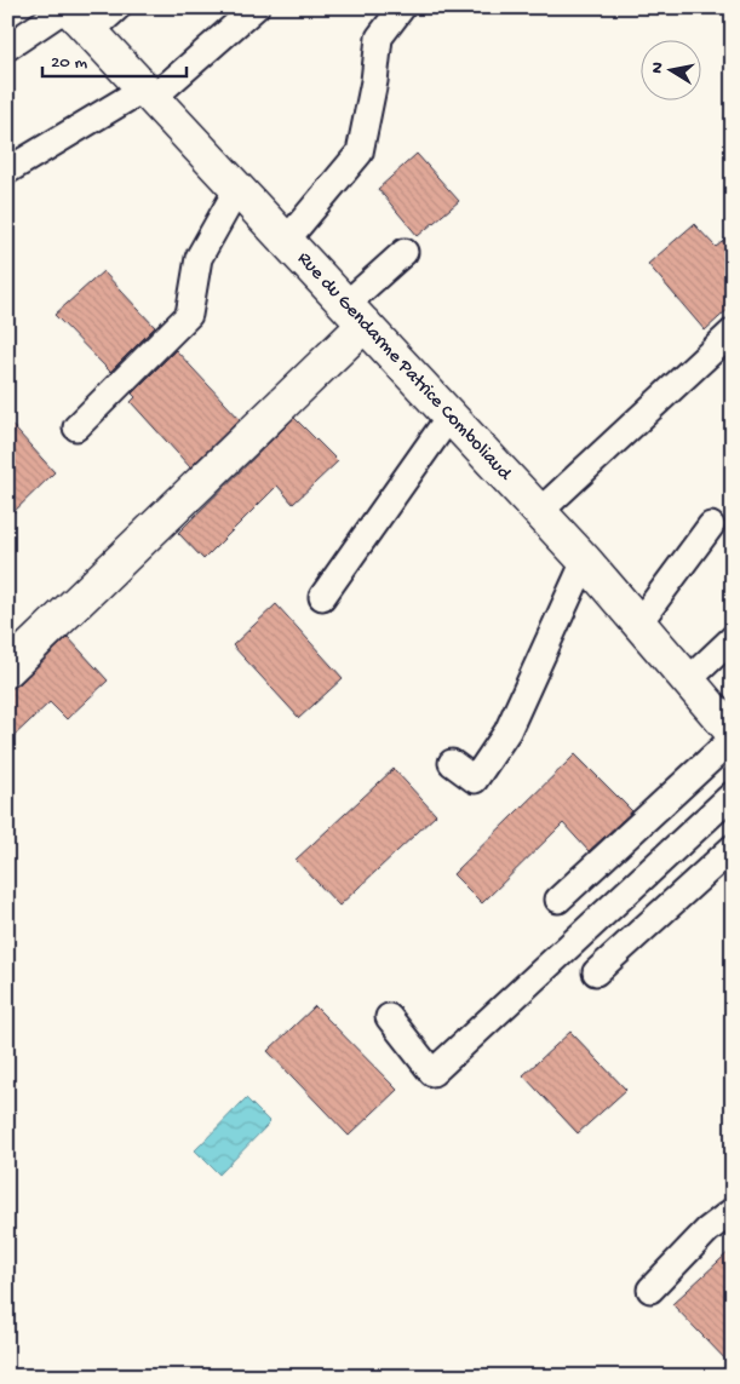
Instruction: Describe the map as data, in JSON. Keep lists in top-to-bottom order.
{
  "streets": {
    "street": ["Rue du Gendarme Patrice Comboliaud"]
  },
  "scale_bar": "20 m",
  "north": "left"
}
